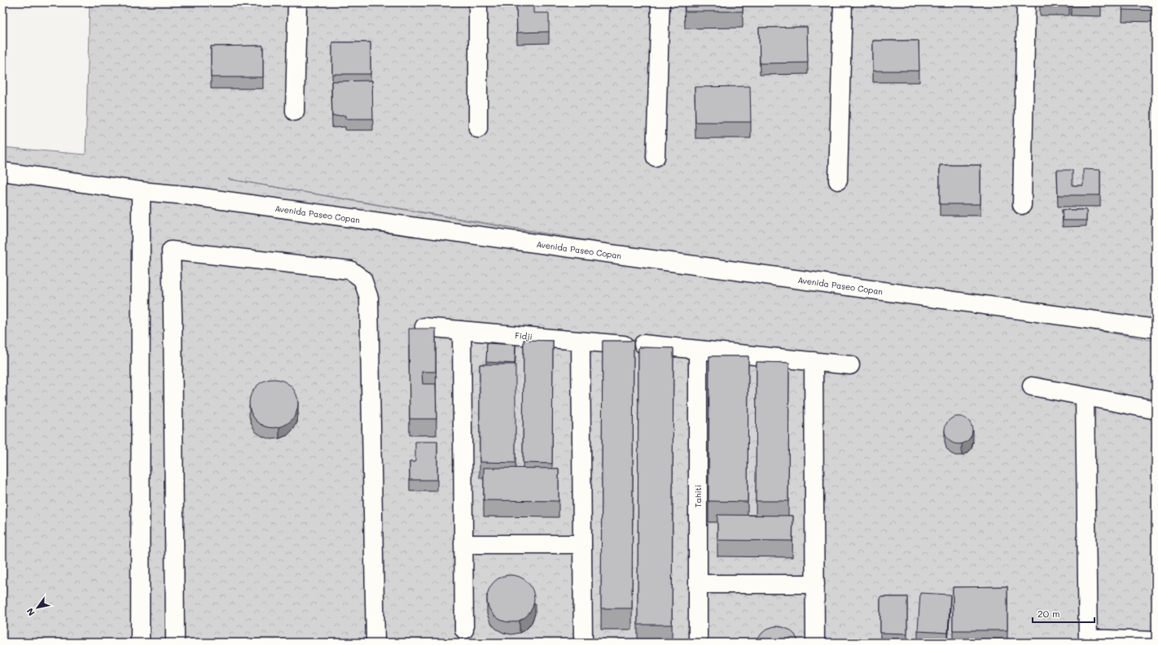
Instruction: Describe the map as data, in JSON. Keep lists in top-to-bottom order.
{
  "streets": {
    "street": ["Avenida Paseo Copan", "Fidji", "Tahiti"]
  },
  "scale_bar": "20 m",
  "north": "bottom left"
}
